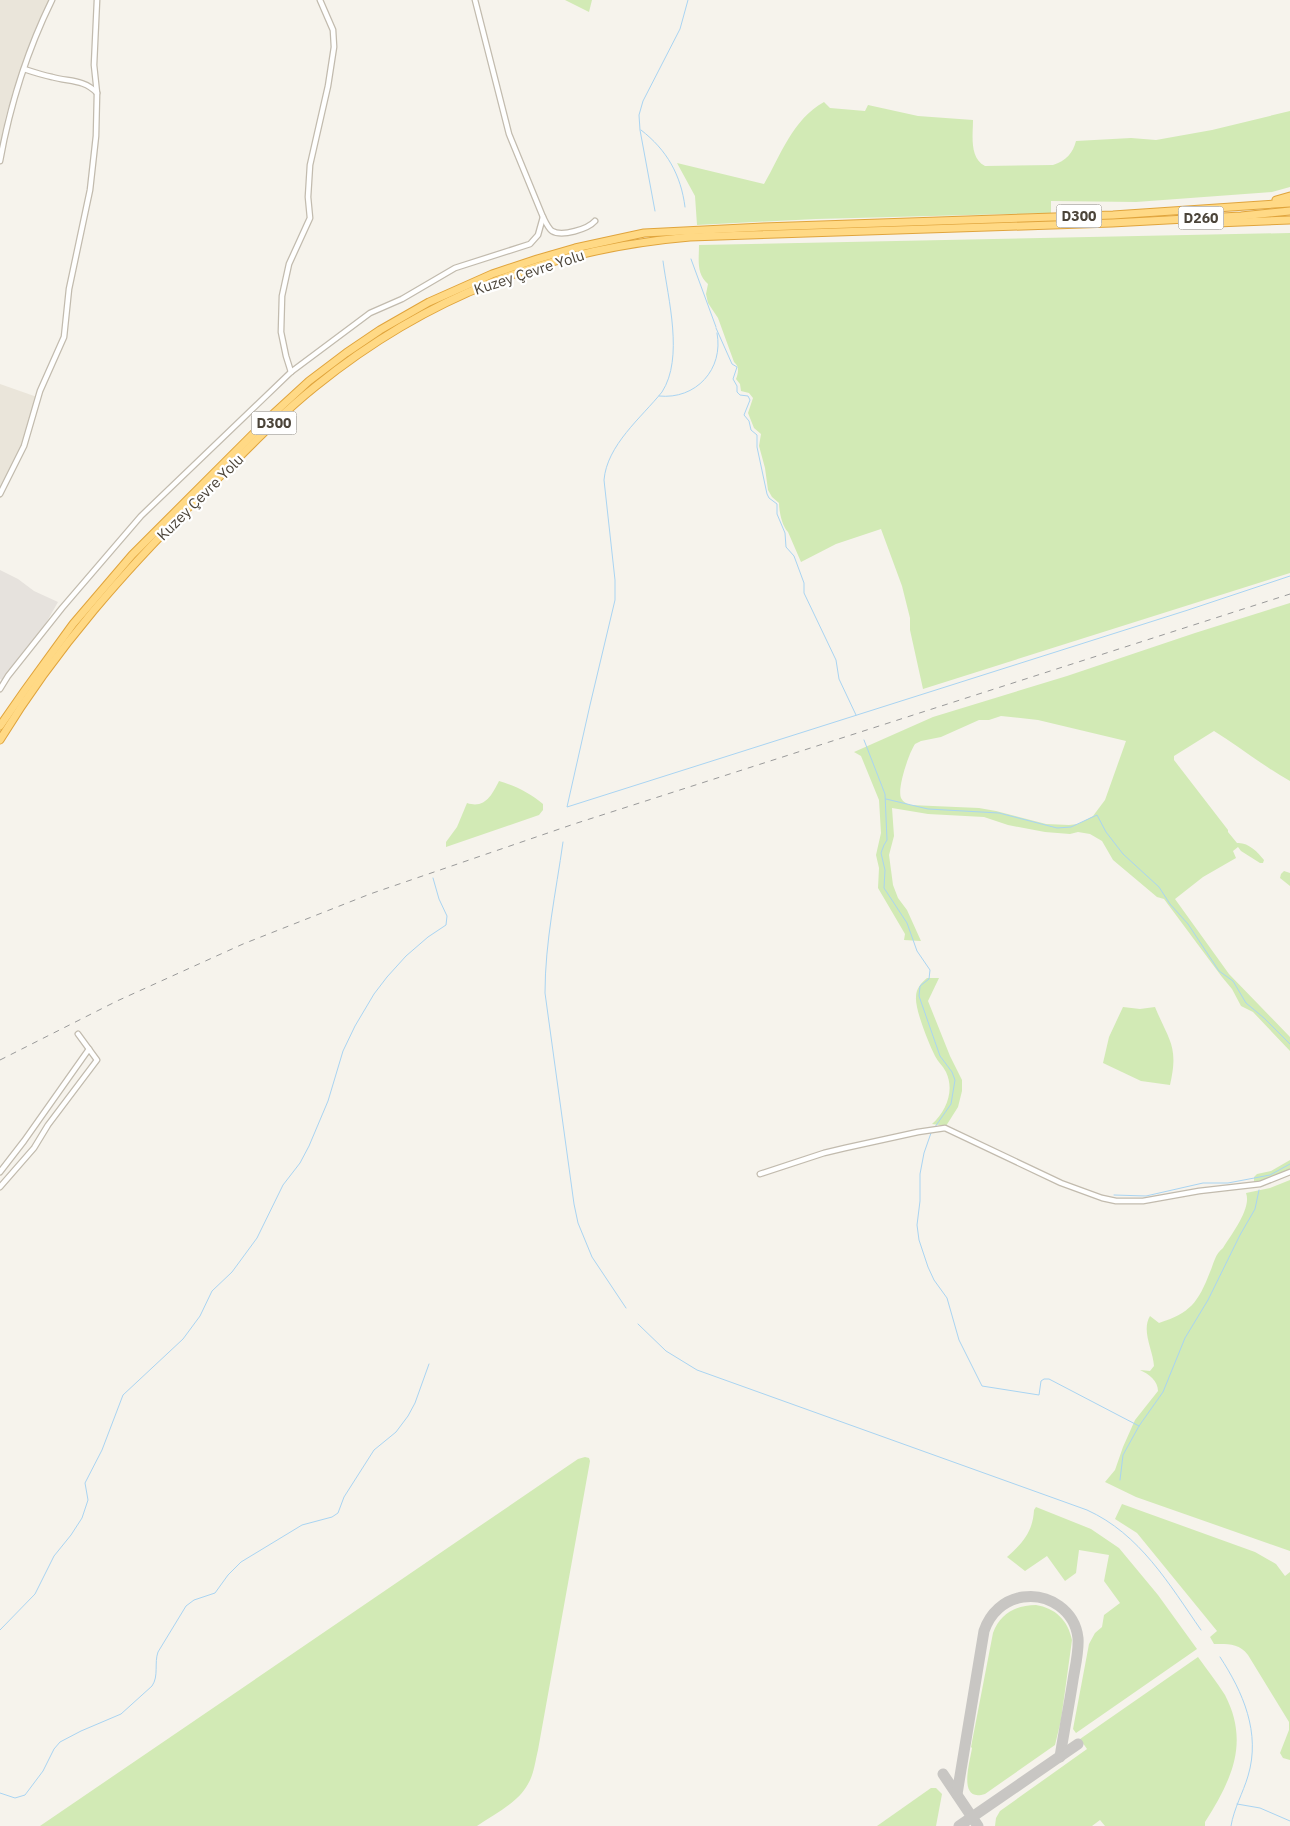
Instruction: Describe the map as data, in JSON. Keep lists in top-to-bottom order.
{
  "streets": {
    "highway": ["D300", "D260", "Kuzey Çevre Yolu"]
  },
  "crossings": [
    ["D300", "D260"],
    ["D300", "Kuzey Çevre Yolu"]
  ]
}
